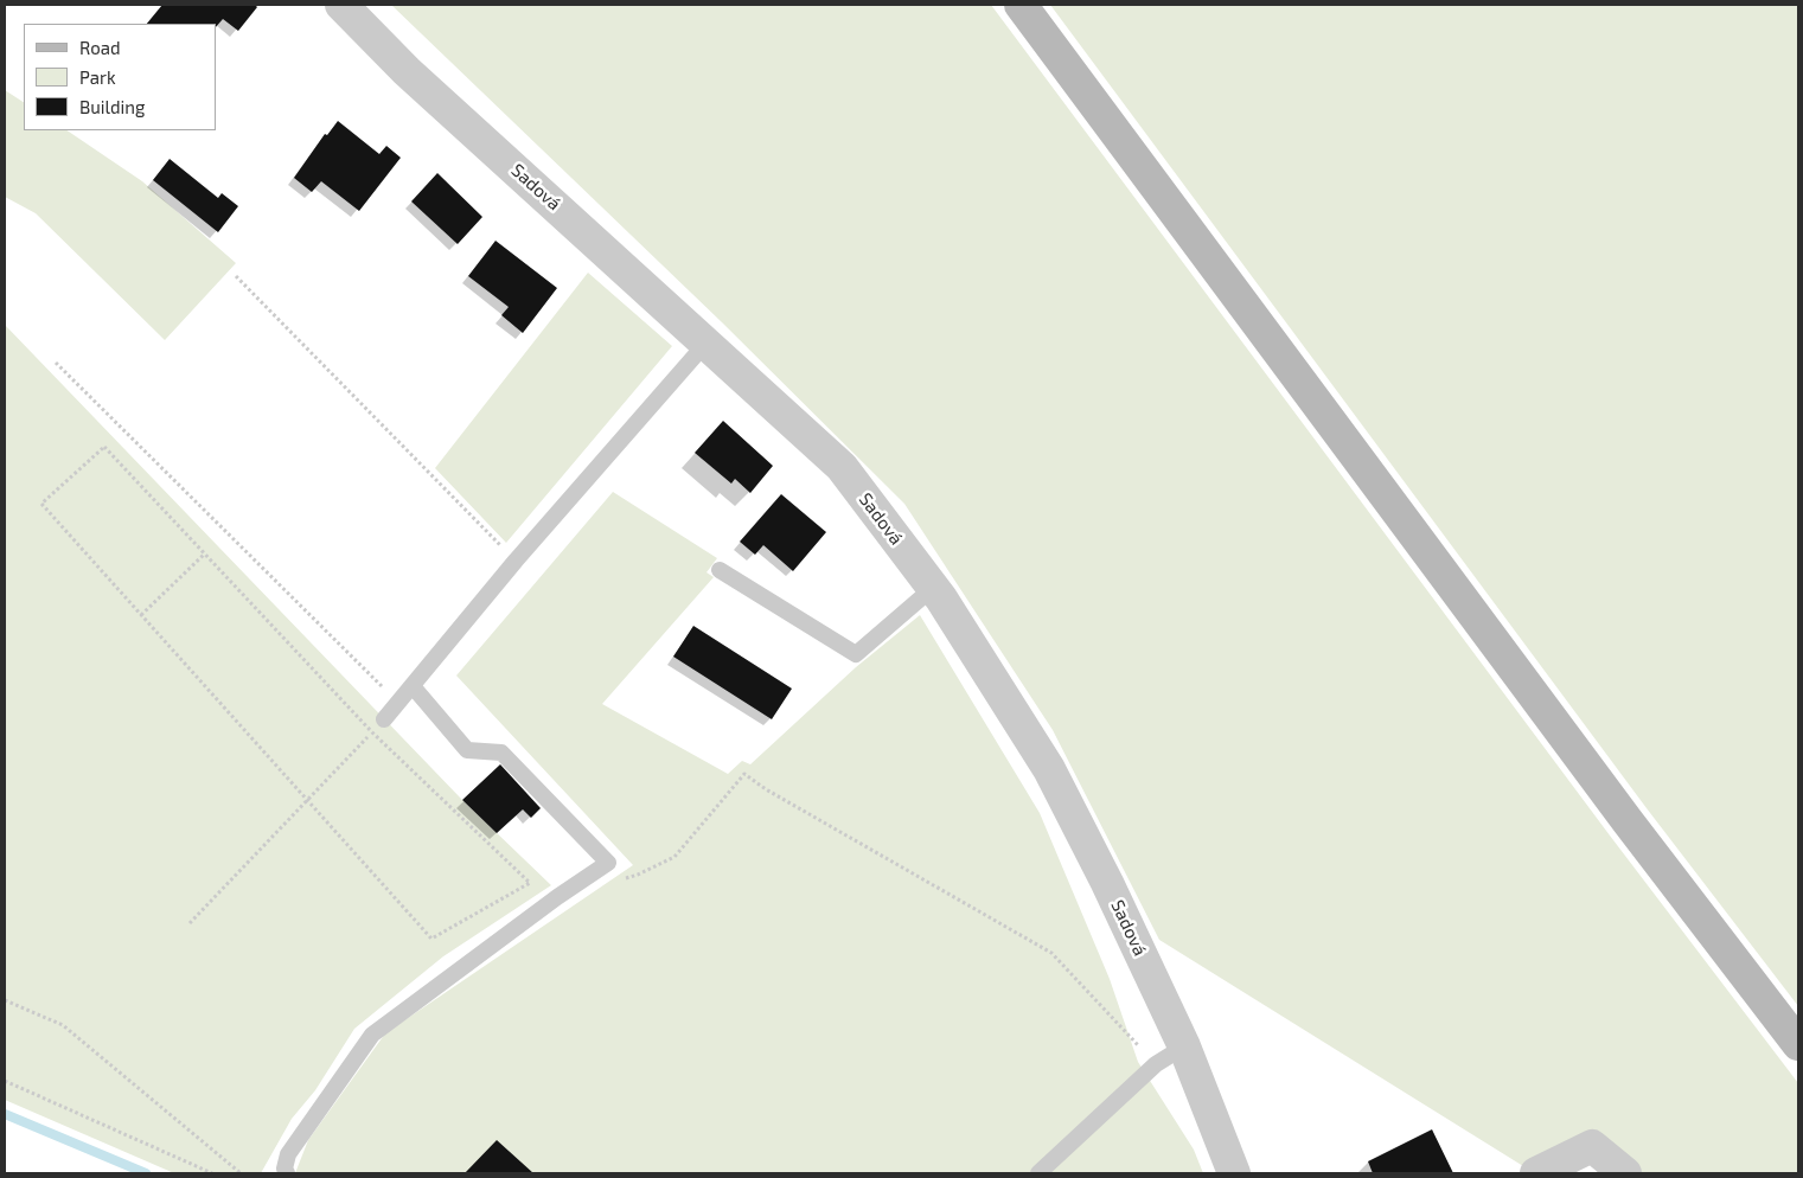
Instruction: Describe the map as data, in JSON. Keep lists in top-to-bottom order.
{
  "streets": {
    "street": ["Sadová"]
  },
  "legend": ["Road", "Park", "Building"]
}
